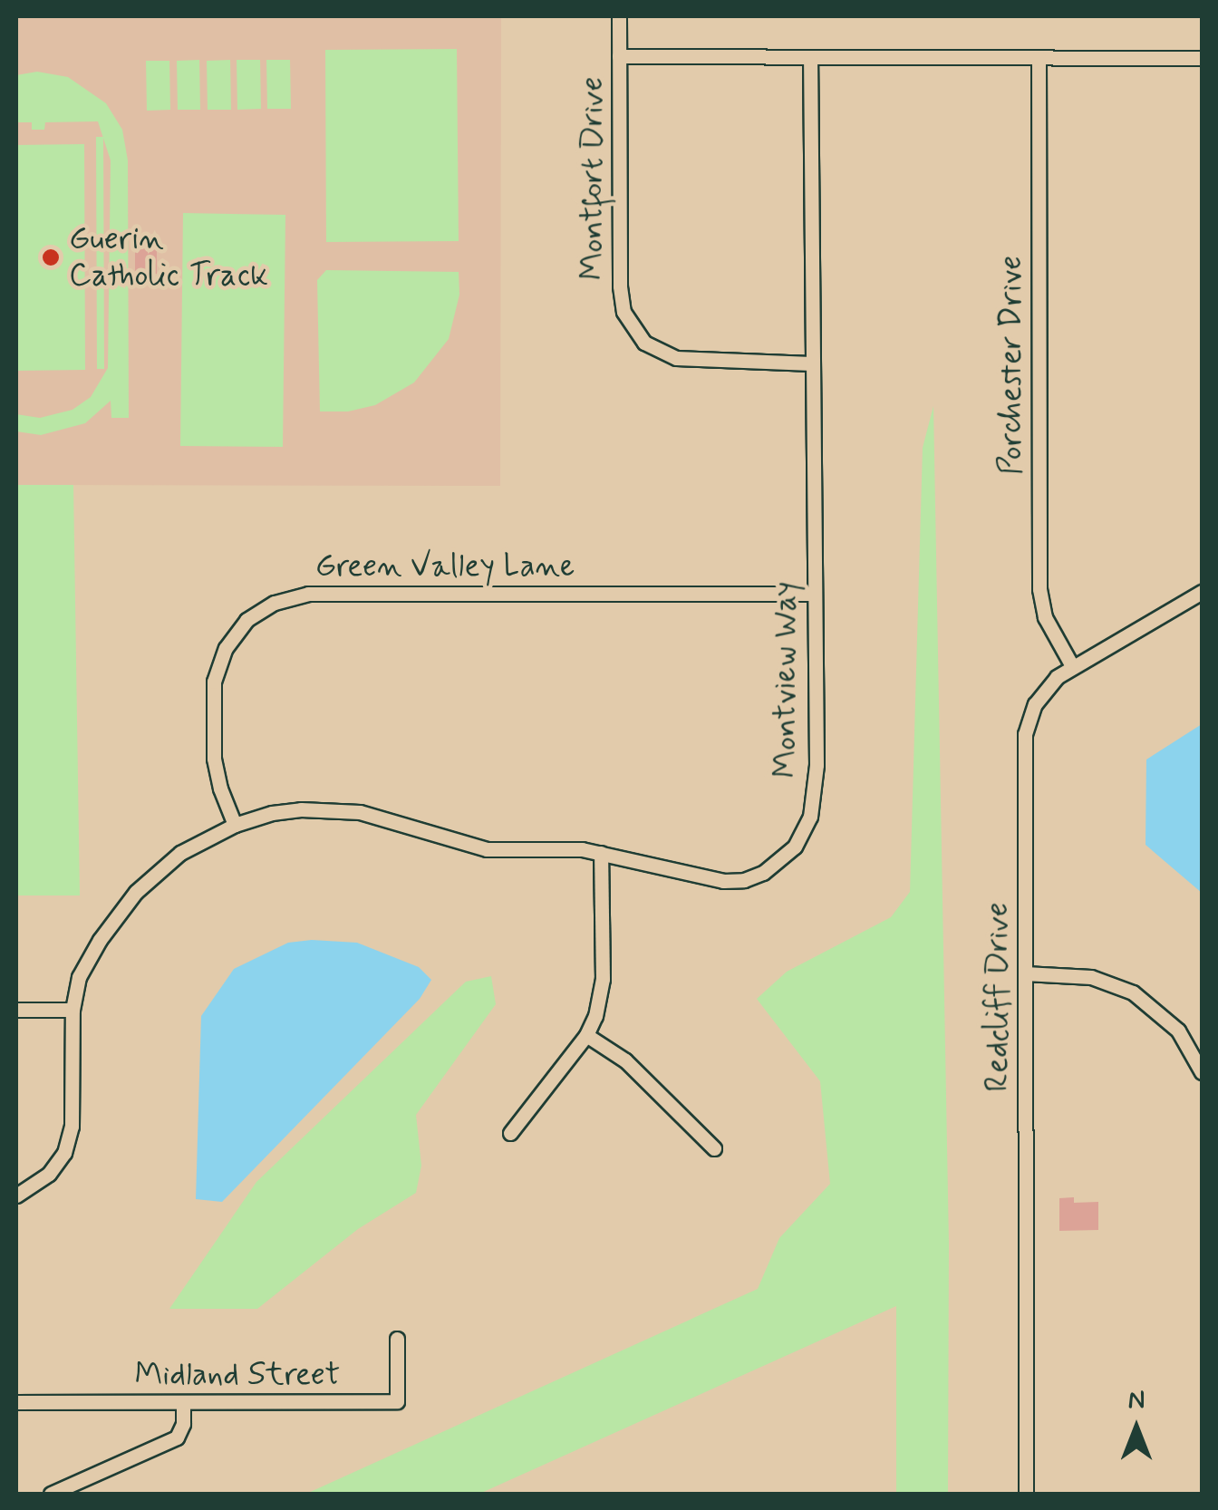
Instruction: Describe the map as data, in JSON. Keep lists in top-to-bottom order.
{
  "streets": {
    "street": [
      "Montfort Drive",
      "Porchester Drive",
      "Green Valley Lane",
      "Montview Way",
      "Redcliff Drive",
      "Midland Street"
    ]
  },
  "crossings": [
    ["Montfort Drive", "Montview Way"],
    ["Porchester Drive", "Redcliff Drive"],
    ["Green Valley Lane", "Montview Way"]
  ],
  "places": ["Guerin Catholic Track"],
  "north": "top"
}
